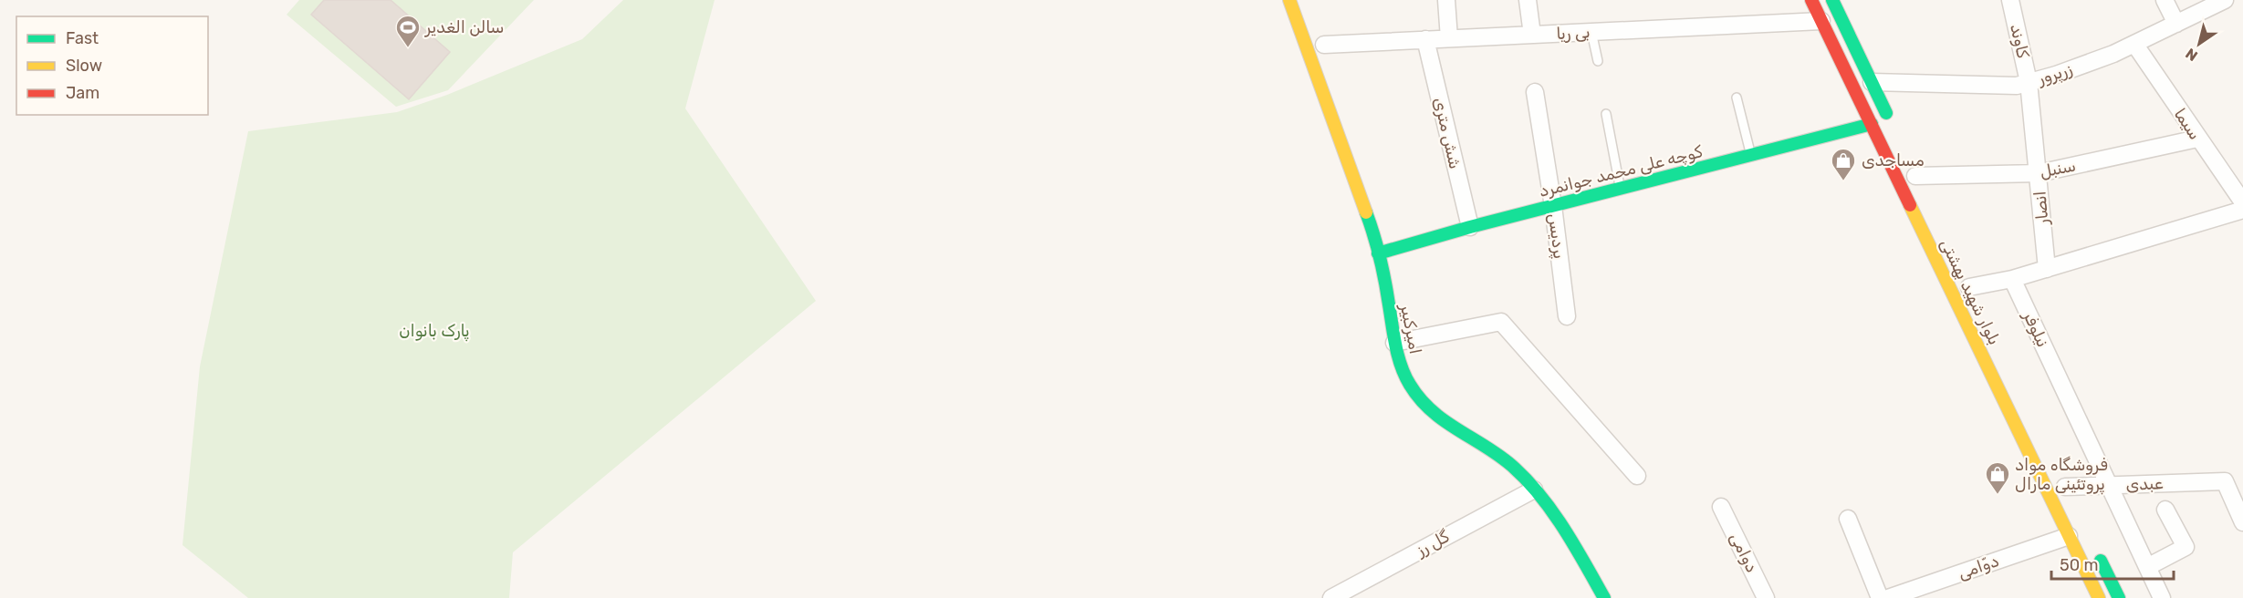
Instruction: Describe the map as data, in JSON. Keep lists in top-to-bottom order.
{
  "streets": {
    "street": [
      "بی ریا",
      "کاوند",
      "زرپرور",
      "سیما",
      "شش متری",
      "سنبل",
      "کوچه علی محمد جوانمرد",
      "انصار",
      "پردیس",
      "بلوار شهید بهشتی",
      "امیرکبیر",
      "نیلوفر",
      "عبدی",
      "گل رز",
      "دوامی",
      "دوّامی"
    ]
  },
  "crossings": [
    ["بی ریا", "شش متری"],
    ["بی ریا", "بلوار شهید بهشتی"],
    ["کاوند", "زرپرور"],
    ["کاوند", "انصار"],
    ["زرپرور", "سیما"],
    ["زرپرور", "انصار"],
    ["سیما", "سنبل"],
    ["شش متری", "کوچه علی محمد جوانمرد"],
    ["سنبل", "انصار"],
    ["کوچه علی محمد جوانمرد", "پردیس"],
    ["کوچه علی محمد جوانمرد", "بلوار شهید بهشتی"],
    ["کوچه علی محمد جوانمرد", "امیرکبیر"],
    ["بلوار شهید بهشتی", "دوّامی"],
    ["امیرکبیر", "گل رز"],
    ["نیلوفر", "عبدی"]
  ],
  "parks": ["پارک بانوان"],
  "places": {
    "sports": ["سالن الغدیر"],
    "shop": ["مساجدی", "فروشگاه مواد پروتئینی مارال"]
  },
  "legend": ["Fast", "Slow", "Jam"],
  "scale_bar": "50 m",
  "north": "bottom left"
}
